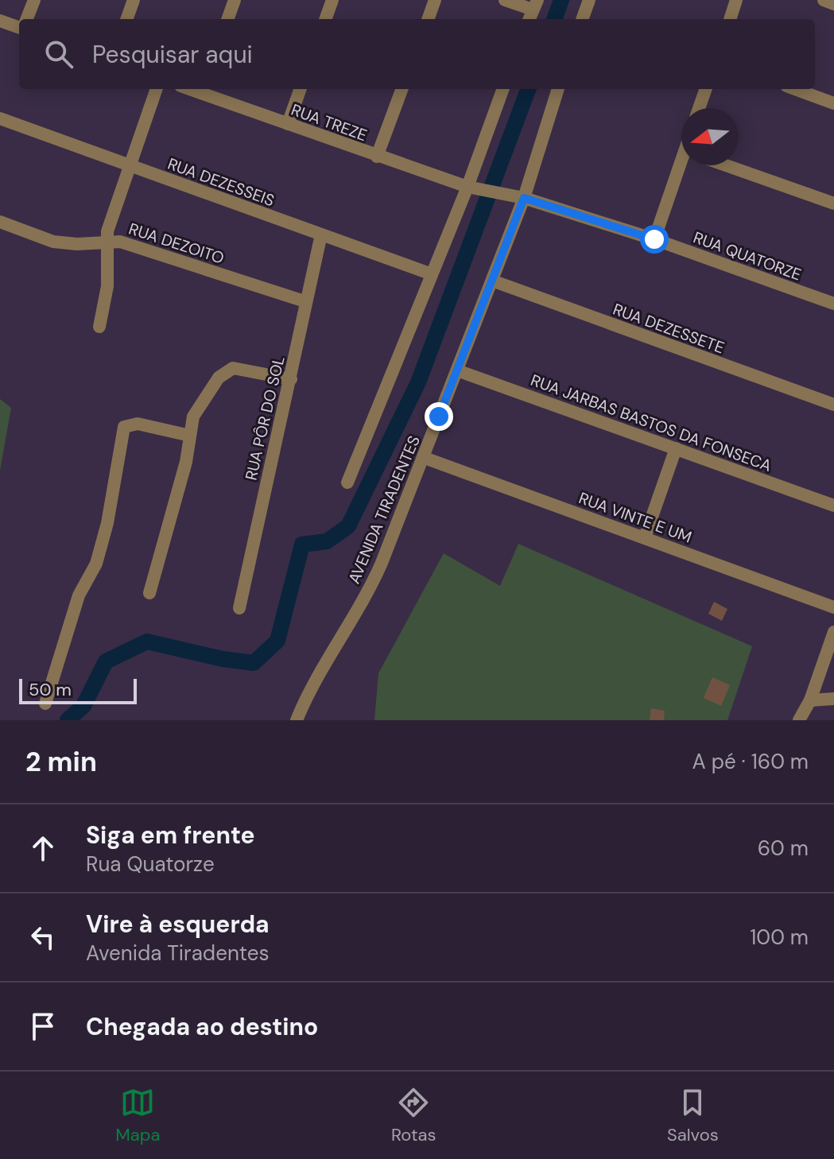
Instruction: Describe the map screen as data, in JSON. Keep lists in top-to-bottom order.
{
  "streets": {
    "street": [
      "RUA TREZE",
      "RUA DEZESSEIS",
      "RUA DEZOITO",
      "RUA QUATORZE",
      "RUA DEZESSETE",
      "RUA PÔR DO SOL",
      "RUA JARBAS BASTOS DA FONSECA",
      "AVENIDA TIRADENTES",
      "RUA VINTE E UM"
    ]
  },
  "crossings": [
    ["RUA TREZE", "RUA QUATORZE"],
    ["RUA DEZESSEIS", "RUA PÔR DO SOL"],
    ["RUA DEZOITO", "RUA PÔR DO SOL"],
    ["RUA QUATORZE", "AVENIDA TIRADENTES"],
    ["RUA DEZESSETE", "AVENIDA TIRADENTES"],
    ["RUA JARBAS BASTOS DA FONSECA", "AVENIDA TIRADENTES"],
    ["AVENIDA TIRADENTES", "RUA VINTE E UM"]
  ],
  "scale_bar": "50 m",
  "north": "left",
  "page": {
    "search": "Pesquisar aqui",
    "scale": "50 m",
    "heading": ["2 min", "A pé · 160 m"],
    "list": [
      ["Siga em frente", "Rua Quatorze", "60 m"],
      ["Vire à esquerda", "Avenida Tiradentes", "100 m"],
      "Chegada ao destino"
    ],
    "nav": ["Mapa", "Rotas", "Salvos"]
  }
}
